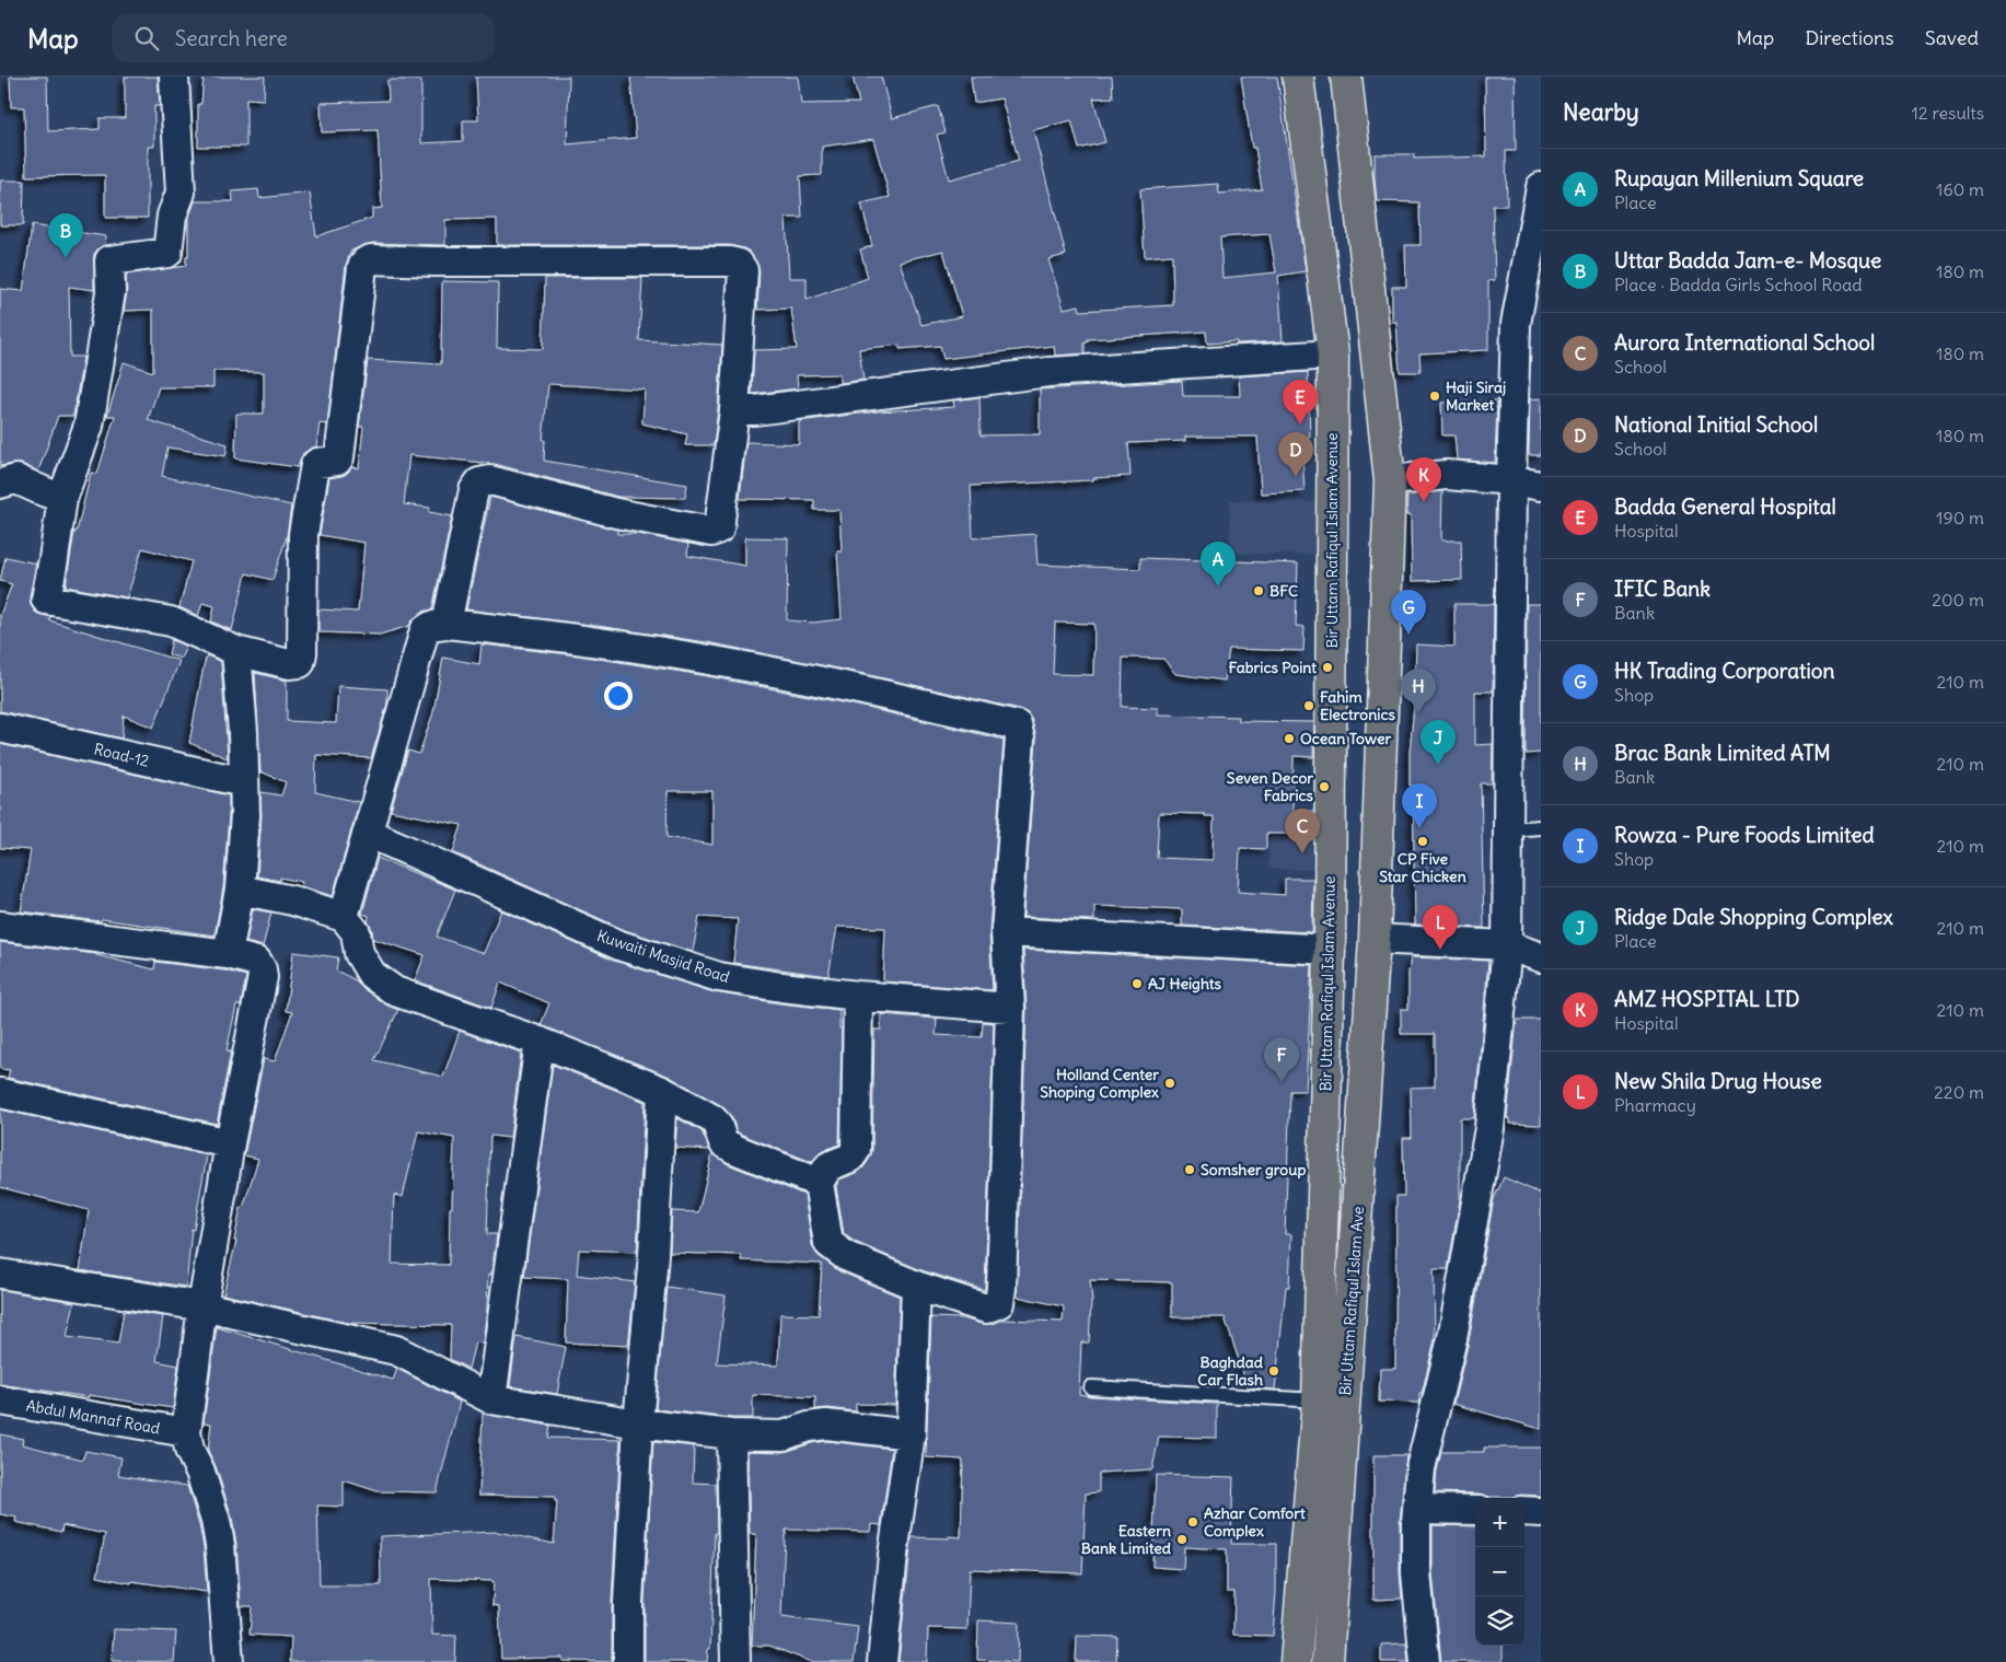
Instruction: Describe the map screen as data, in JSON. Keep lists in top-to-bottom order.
{
  "streets": {
    "main road": ["Bir Uttam Rafiqul Islam Avenue", "Bir Uttam Rafiqul Islam Ave"],
    "street": ["Road-12", "Kuwaiti Masjid Road", "Abdul Mannaf Road"]
  },
  "places": [
    "Haji Siraj Market",
    "BFC",
    "Fabrics Point",
    "Fahim Electronics",
    "Ocean Tower",
    "Seven Decor Fabrics",
    "CP Five Star Chicken",
    "AJ Heights",
    "Holland Center Shoping Complex",
    "Somsher group",
    "Baghdad Car Flash",
    "Azhar Comfort Complex",
    "Eastern Bank Limited"
  ],
  "page": {
    "header": "Map",
    "search": "Search here",
    "nav": ["Map", "Directions", "Saved"],
    "heading": ["Nearby", "12 results"],
    "list": [
      {
        "mark": "A",
        "name": "Rupayan Millenium Square",
        "note": "Place",
        "value": "160 m"
      },
      {
        "mark": "B",
        "name": "Uttar Badda Jam-e- Mosque",
        "note": "Place · Badda Girls School Road",
        "value": "180 m"
      },
      {
        "mark": "C",
        "name": "Aurora International School",
        "note": "School",
        "value": "180 m"
      },
      {
        "mark": "D",
        "name": "National Initial School",
        "note": "School",
        "value": "180 m"
      },
      {
        "mark": "E",
        "name": "Badda General Hospital",
        "note": "Hospital",
        "value": "190 m"
      },
      {
        "mark": "F",
        "name": "IFIC Bank",
        "note": "Bank",
        "value": "200 m"
      },
      {
        "mark": "G",
        "name": "HK Trading Corporation",
        "note": "Shop",
        "value": "210 m"
      },
      {
        "mark": "H",
        "name": "Brac Bank Limited ATM",
        "note": "Bank",
        "value": "210 m"
      },
      {
        "mark": "I",
        "name": "Rowza - Pure Foods Limited",
        "note": "Shop",
        "value": "210 m"
      },
      {
        "mark": "J",
        "name": "Ridge Dale Shopping Complex",
        "note": "Place",
        "value": "210 m"
      },
      {
        "mark": "K",
        "name": "AMZ HOSPITAL LTD",
        "note": "Hospital",
        "value": "210 m"
      },
      {
        "mark": "L",
        "name": "New Shila Drug House",
        "note": "Pharmacy",
        "value": "220 m"
      }
    ],
    "pins": [
      "B",
      "E",
      "D",
      "K",
      "A",
      "G",
      "H",
      "J",
      "I",
      "C",
      "L",
      "F"
    ],
    "map_buttons": ["+", "−"]
  }
}
